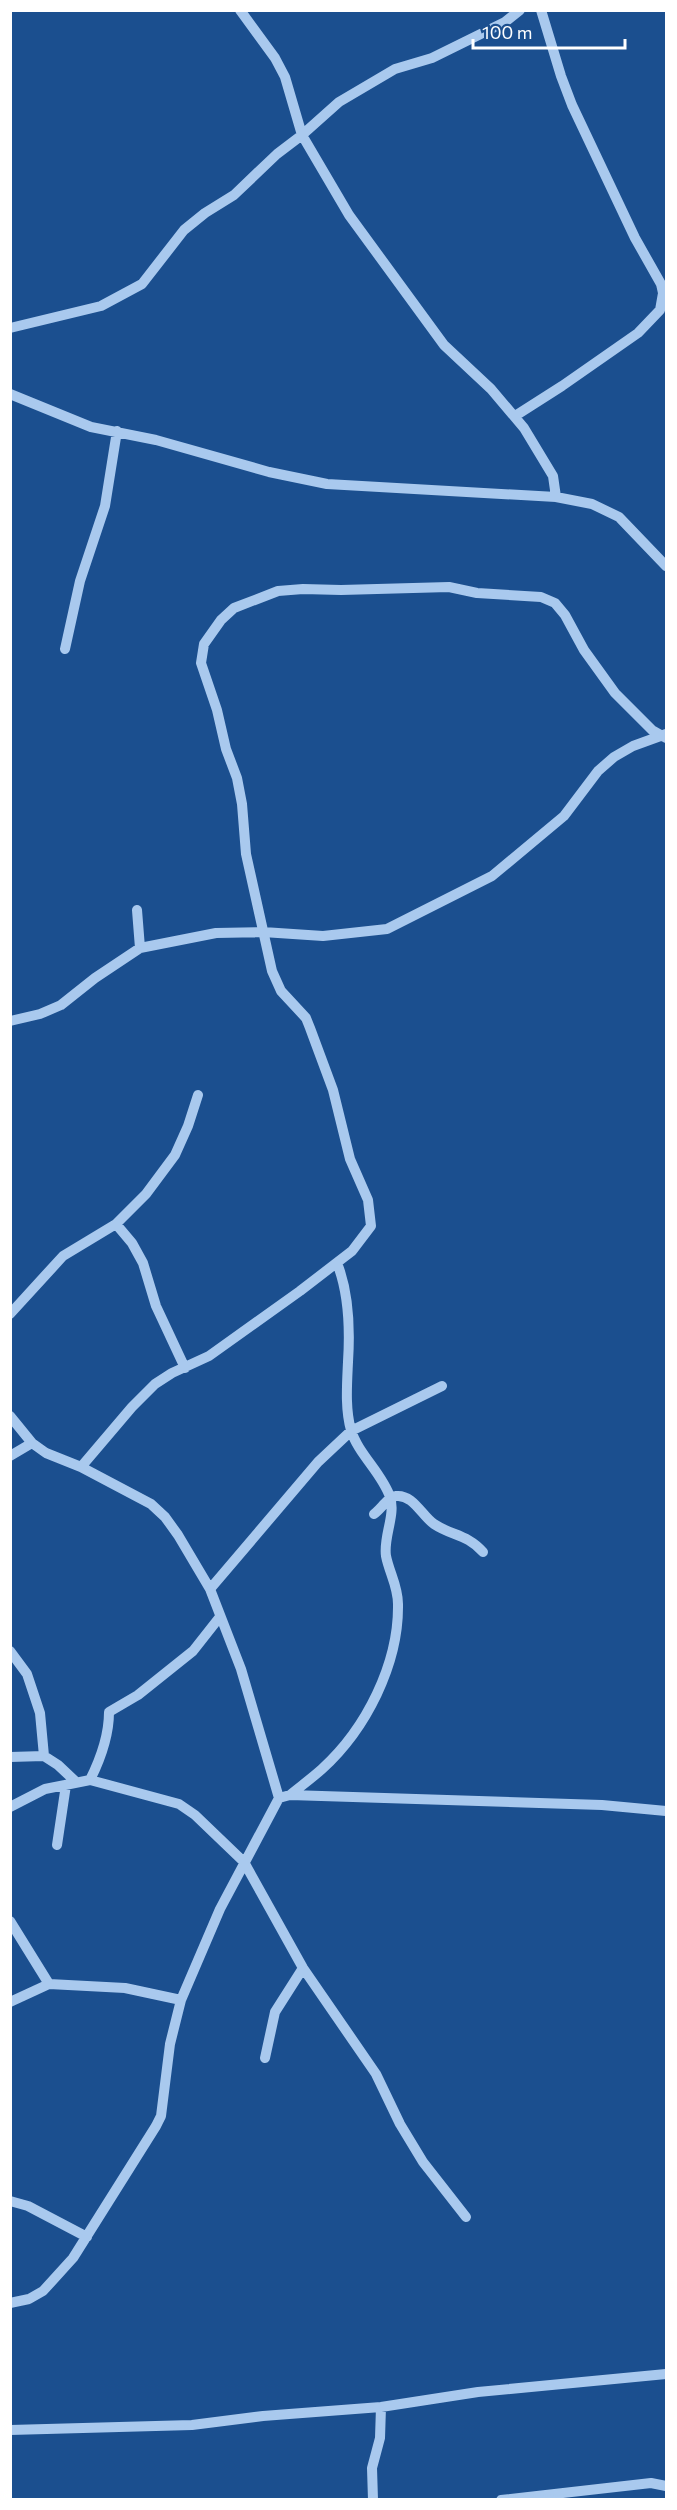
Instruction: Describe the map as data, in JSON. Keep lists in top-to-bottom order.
{
  "scale_bar": "100 m"
}
